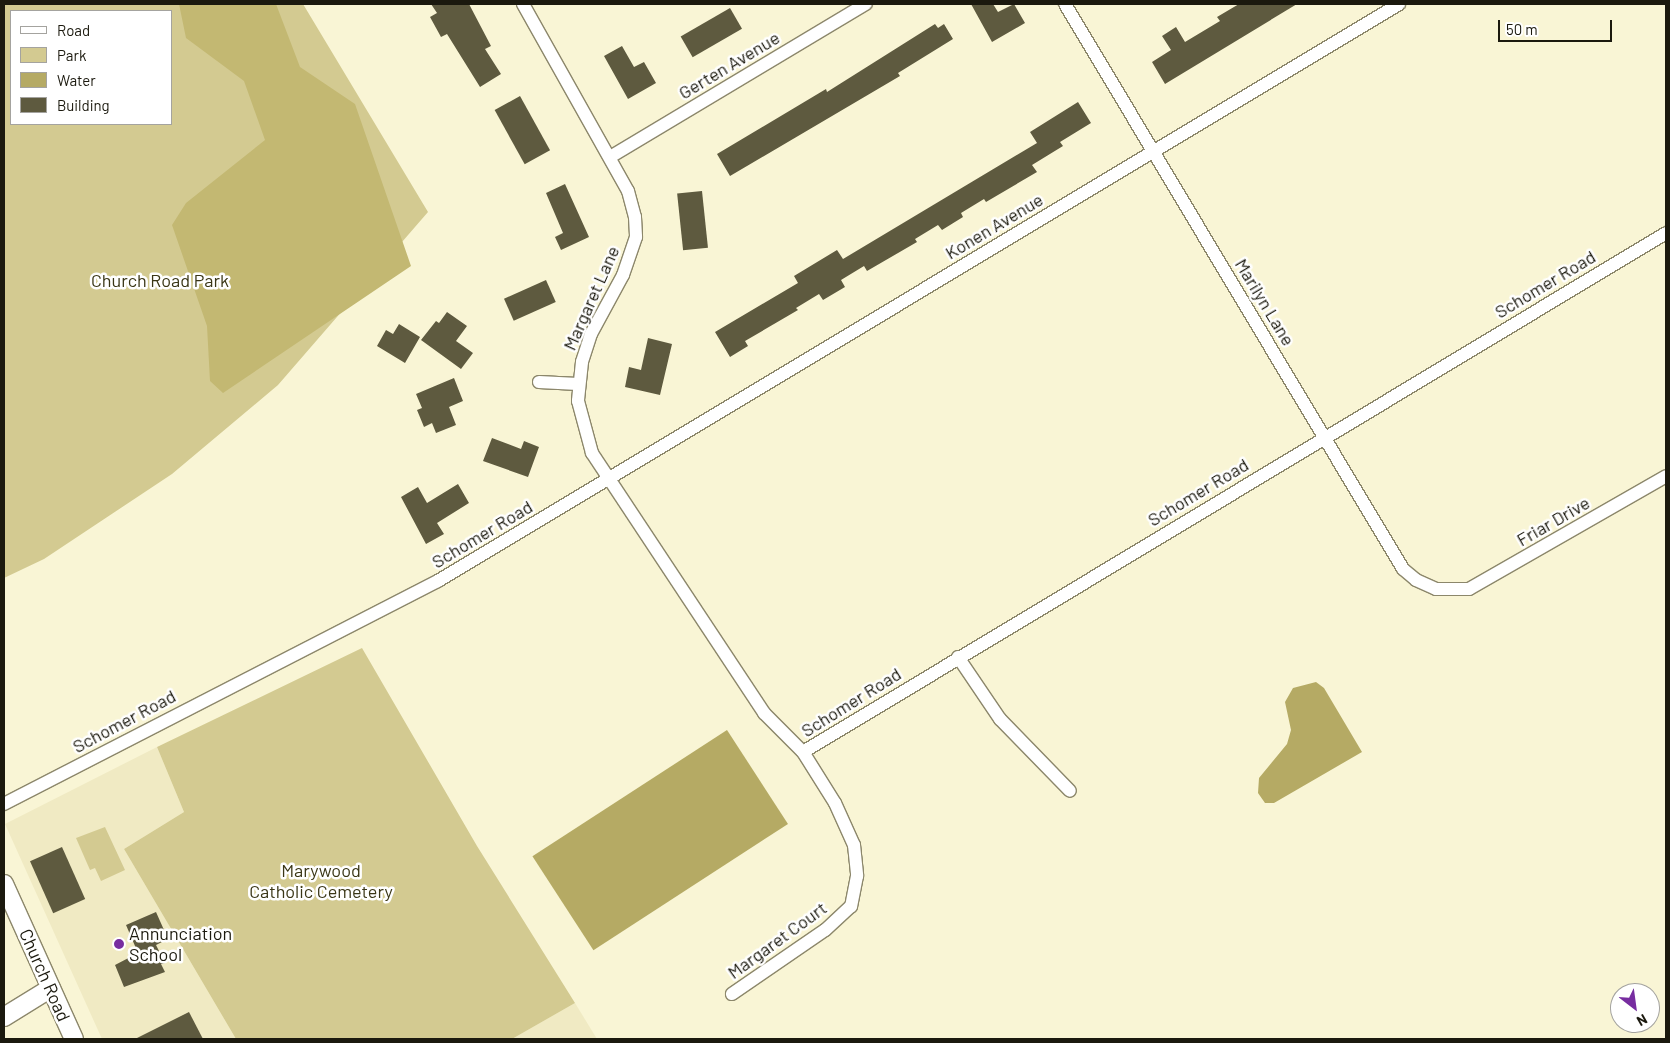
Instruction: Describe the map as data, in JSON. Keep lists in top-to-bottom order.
{
  "streets": {
    "street": [
      "Gerten Avenue",
      "Konen Avenue",
      "Schomer Road",
      "Margaret Lane",
      "Marilyn Lane",
      "Friar Drive",
      "Margaret Court",
      "Church Road"
    ]
  },
  "crossings": [
    ["Gerten Avenue", "Margaret Lane"],
    ["Konen Avenue", "Schomer Road"],
    ["Konen Avenue", "Margaret Lane"],
    ["Konen Avenue", "Marilyn Lane"],
    ["Schomer Road", "Margaret Lane"],
    ["Schomer Road", "Marilyn Lane"],
    ["Schomer Road", "Margaret Court"],
    ["Marilyn Lane", "Friar Drive"]
  ],
  "parks": ["Church Road Park", "Marywood Catholic Cemetery"],
  "places": ["Annunciation School"],
  "legend": [
    "Road",
    "Park",
    "Water",
    "Building"
  ],
  "scale_bar": "50 m",
  "north": "bottom right"
}
